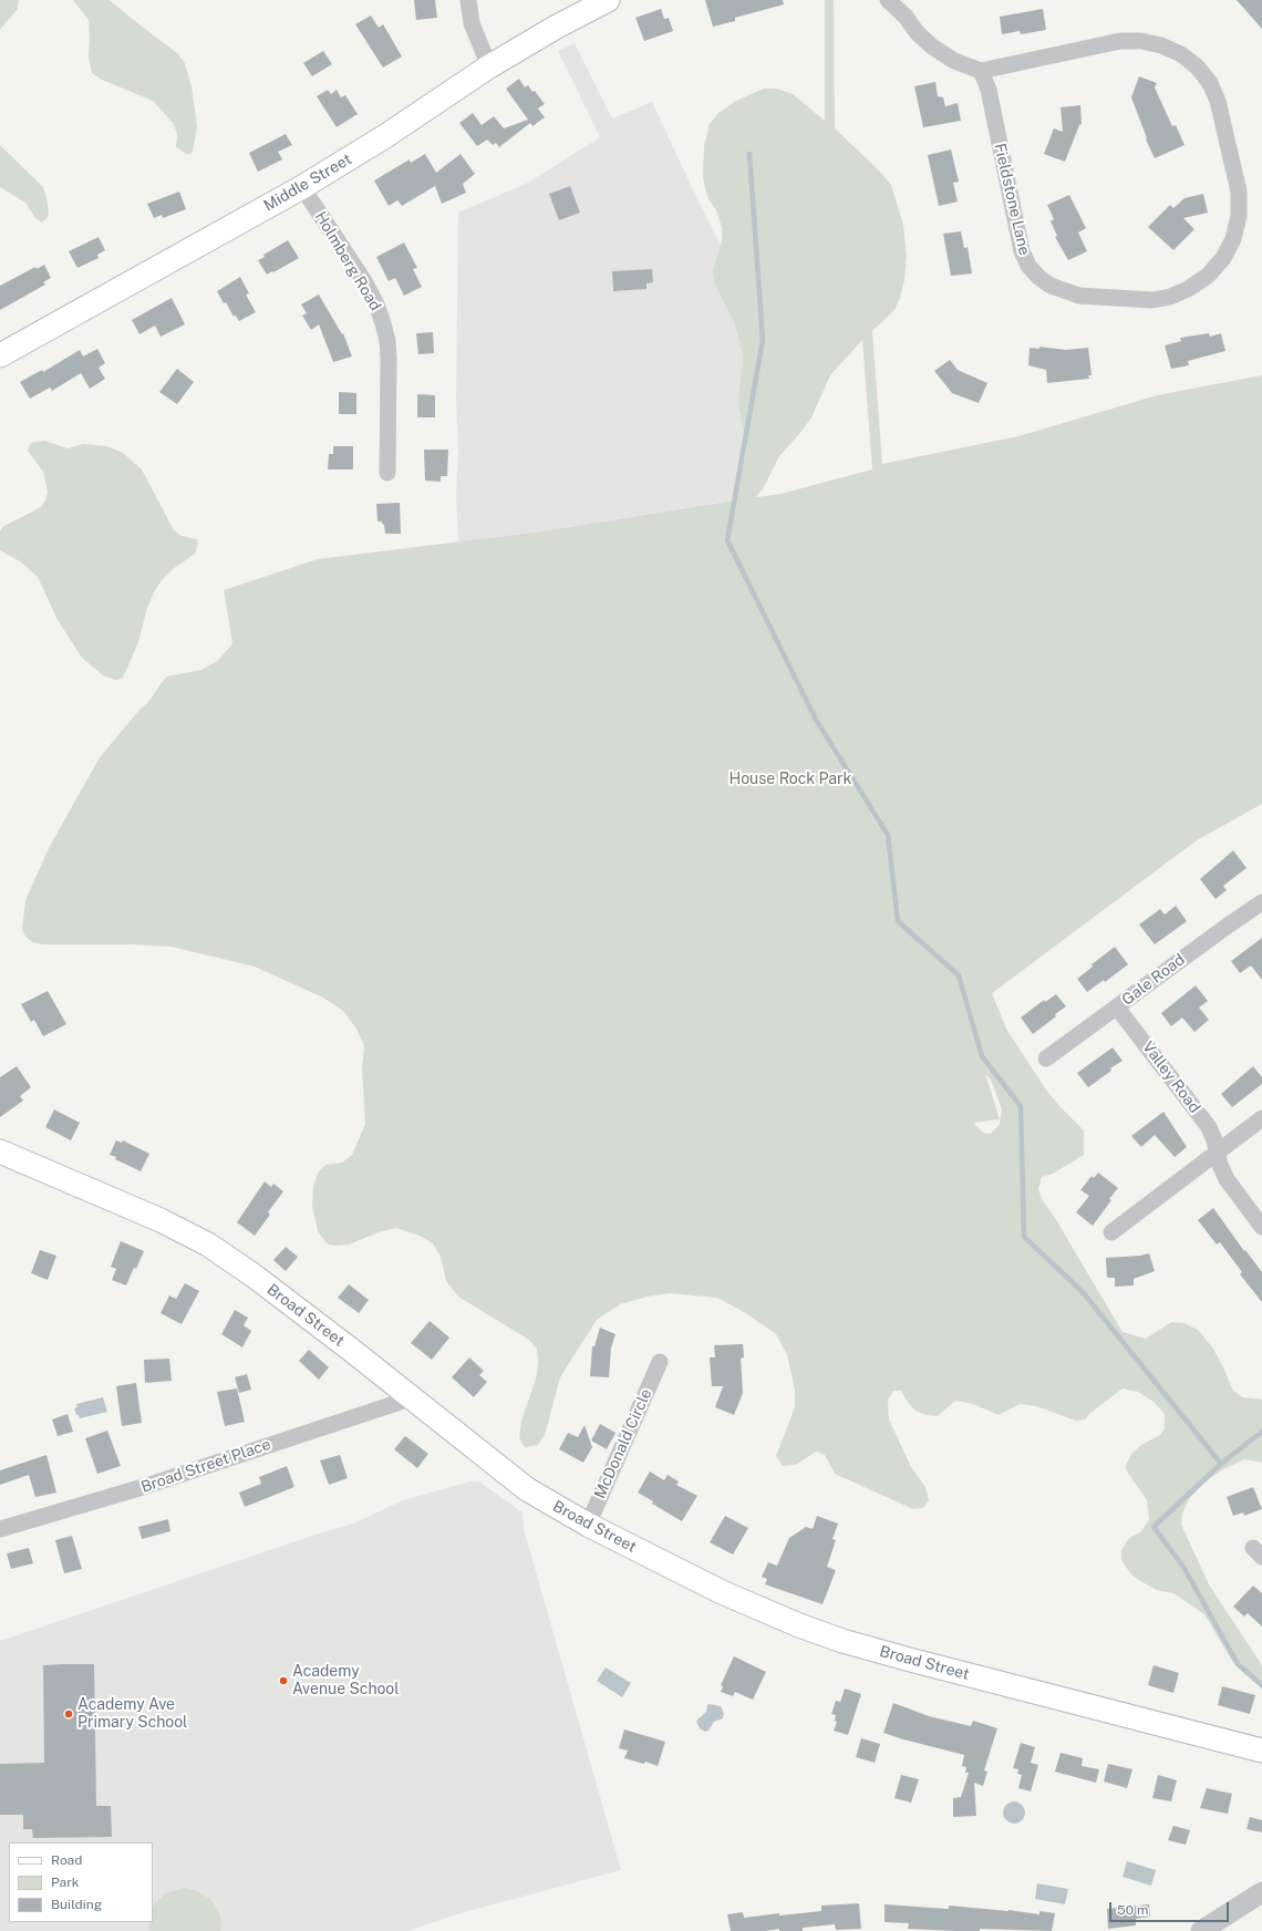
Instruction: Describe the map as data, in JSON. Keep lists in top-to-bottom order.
{
  "streets": {
    "main road": ["Middle Street", "Broad Street"],
    "street": [
      "Fieldstone Lane",
      "Holmberg Road",
      "Gale Road",
      "Valley Road",
      "McDonald Circle",
      "Broad Street Place"
    ]
  },
  "crossings": [
    ["Middle Street", "Holmberg Road"],
    ["Gale Road", "Valley Road"],
    ["Broad Street", "McDonald Circle"],
    ["Broad Street", "Broad Street Place"]
  ],
  "parks": ["House Rock Park"],
  "places": ["Academy Avenue School", "Academy Ave Primary School"],
  "legend": ["Road", "Park", "Building"],
  "scale_bar": "50 m"
}
